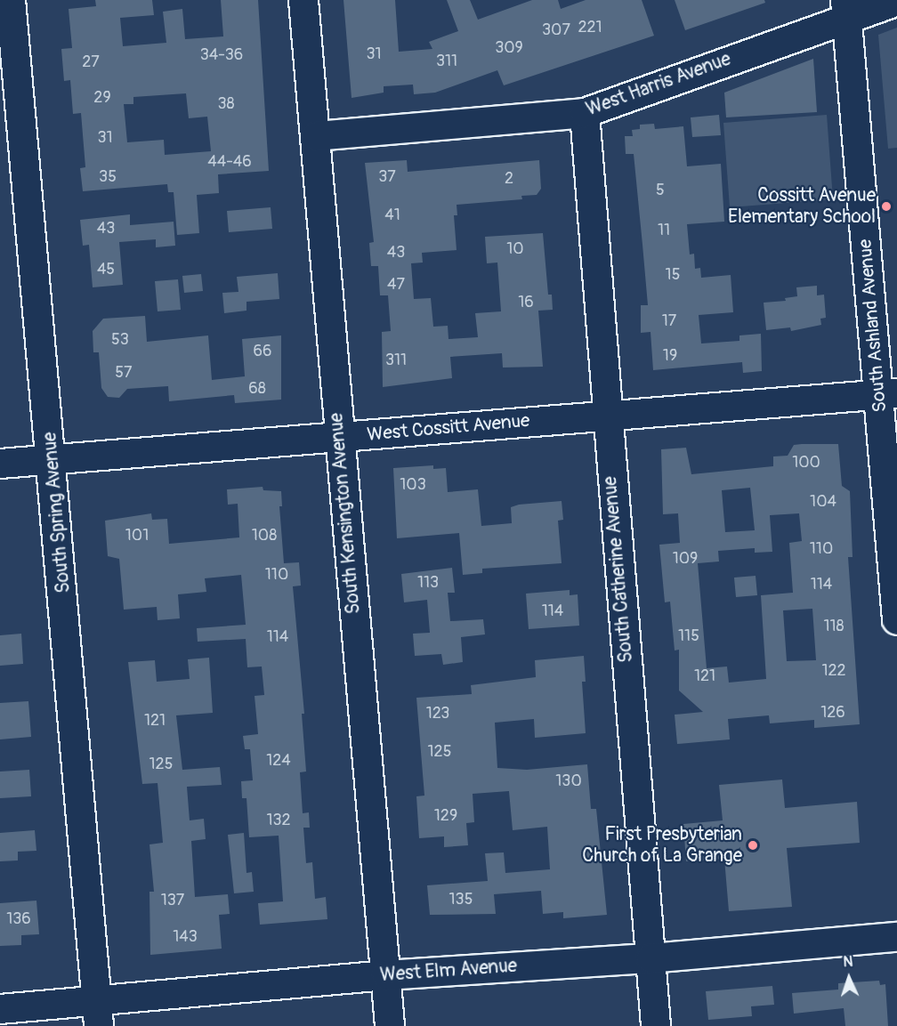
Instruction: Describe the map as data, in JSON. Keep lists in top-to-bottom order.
{
  "streets": {
    "street": [
      "West Harris Avenue",
      "South Ashland Avenue",
      "West Cossitt Avenue",
      "South Spring Avenue",
      "South Kensington Avenue",
      "South Catherine Avenue",
      "West Elm Avenue"
    ]
  },
  "crossings": [
    ["West Harris Avenue", "South Ashland Avenue"],
    ["West Harris Avenue", "South Kensington Avenue"],
    ["West Harris Avenue", "South Catherine Avenue"],
    ["South Ashland Avenue", "West Cossitt Avenue"],
    ["West Cossitt Avenue", "South Spring Avenue"],
    ["West Cossitt Avenue", "South Kensington Avenue"],
    ["West Cossitt Avenue", "South Catherine Avenue"],
    ["South Spring Avenue", "West Elm Avenue"],
    ["South Kensington Avenue", "West Elm Avenue"],
    ["South Catherine Avenue", "West Elm Avenue"]
  ],
  "places": ["Cossitt Avenue Elementary School", "First Presbyterian Church of La Grange"],
  "house_numbers": [
    "221",
    "307",
    "309",
    "31",
    "34-36",
    "311",
    "27",
    "29",
    "38",
    "31",
    "44-46",
    "35",
    "37",
    "2",
    "5",
    "41",
    "43",
    "11",
    "10",
    "43",
    "45",
    "15",
    "47",
    "16",
    "17",
    "53",
    "66",
    "19",
    "311",
    "57",
    "68",
    "100",
    "103",
    "104",
    "101",
    "108",
    "110",
    "109",
    "110",
    "113",
    "114",
    "114",
    "118",
    "115",
    "114",
    "122",
    "121",
    "126",
    "123",
    "121",
    "125",
    "124",
    "125",
    "130",
    "129",
    "132",
    "135",
    "137",
    "136",
    "143"
  ],
  "north": "top"
}
